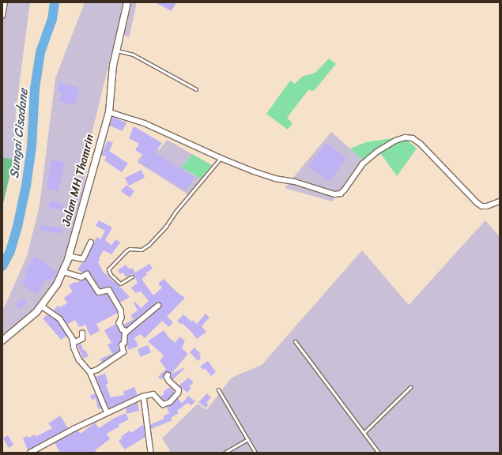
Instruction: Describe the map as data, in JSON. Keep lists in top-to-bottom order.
{
  "streets": {
    "street": ["Jalan MH Thamrin"]
  },
  "water": ["Sungai Cisadane"]
}
